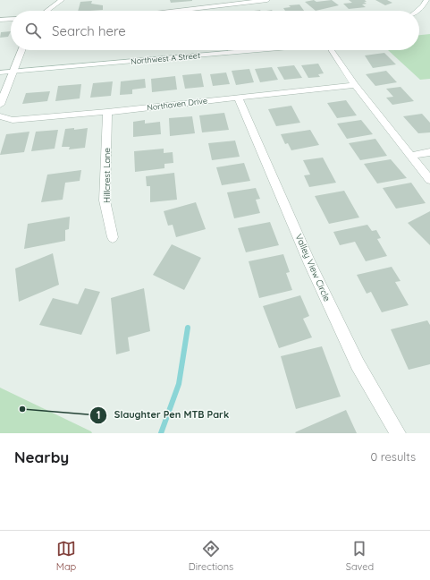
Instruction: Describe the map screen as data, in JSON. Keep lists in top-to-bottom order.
{
  "streets": {
    "street": [
      "Northwest A Street",
      "Northaven Drive",
      "Hillcrest Lane",
      "Valley View Circle"
    ]
  },
  "crossings": [
    ["Northaven Drive", "Hillcrest Lane"],
    ["Northaven Drive", "Valley View Circle"]
  ],
  "places": ["Slaughter Pen MTB Park"],
  "page": {
    "search": "Search here",
    "heading": ["Nearby", "0 results"],
    "nav": ["Map", "Directions", "Saved"]
  }
}
